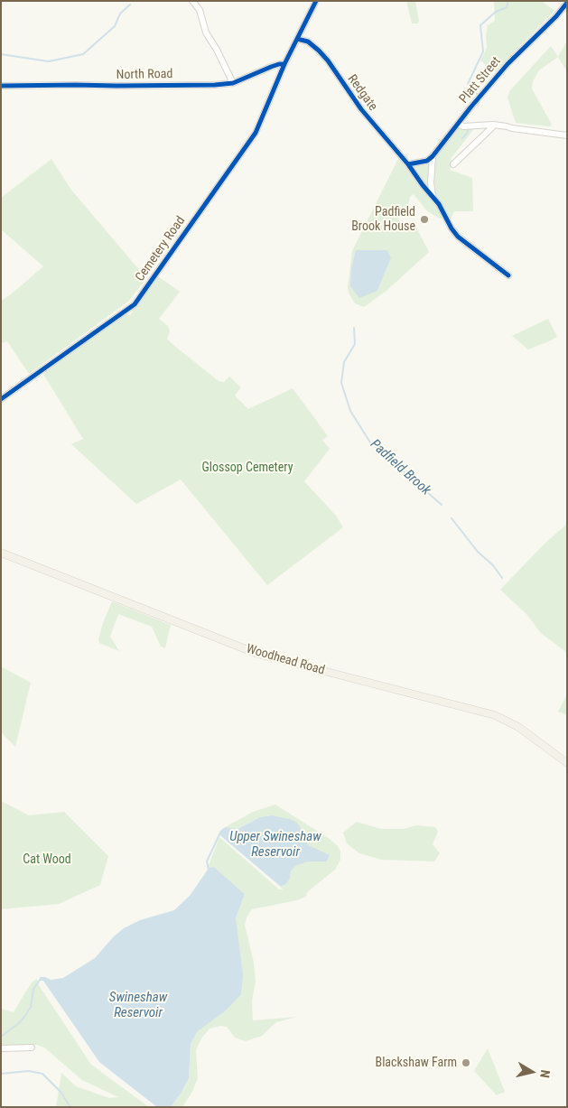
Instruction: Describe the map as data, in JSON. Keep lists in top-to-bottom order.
{
  "streets": {
    "main road": ["Woodhead Road"],
    "street": [
      "North Road",
      "Platt Street",
      "Redgate",
      "Cemetery Road"
    ]
  },
  "crossings": [
    ["North Road", "Cemetery Road"],
    ["Redgate", "Cemetery Road"]
  ],
  "water": ["Padfield Brook", "Upper Swineshaw Reservoir", "Swineshaw Reservoir"],
  "parks": ["Glossop Cemetery", "Cat Wood"],
  "places": ["Padfield Brook House", "Blackshaw Farm"],
  "north": "right"
}
